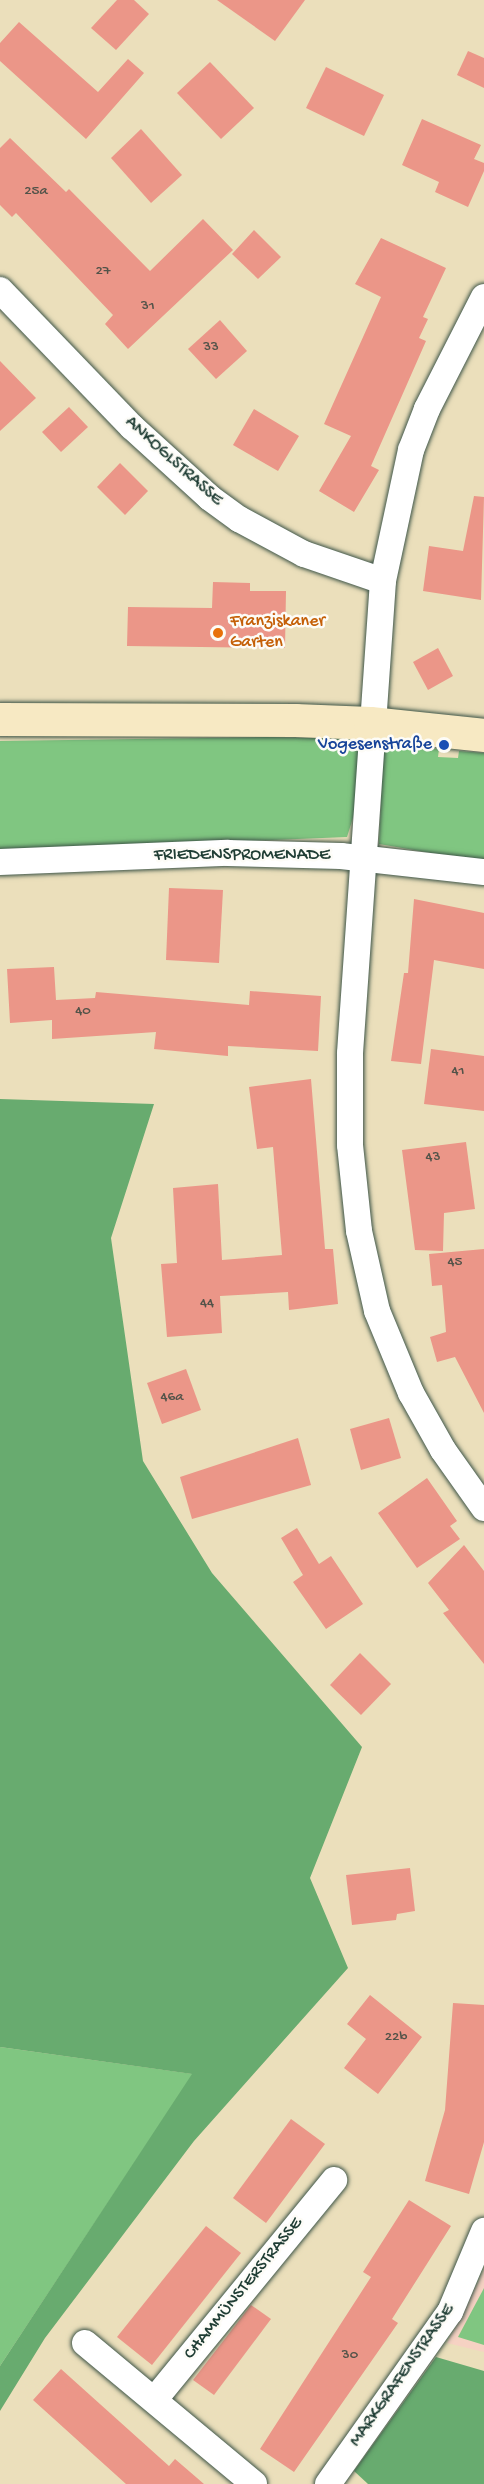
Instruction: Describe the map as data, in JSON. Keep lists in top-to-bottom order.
{
  "streets": {
    "street": [
      "ANKOGLSTRASSE",
      "FRIEDENSPROMENADE",
      "CHAMMÜNSTERSTRASSE",
      "MARKGRAFENSTRASSE"
    ]
  },
  "places": ["Franziskaner Garten", "Vogesenstraße"],
  "house_numbers": [
    "25a",
    "27",
    "31",
    "33",
    "40",
    "41",
    "43",
    "45",
    "44",
    "46a",
    "22b",
    "30"
  ]
}
